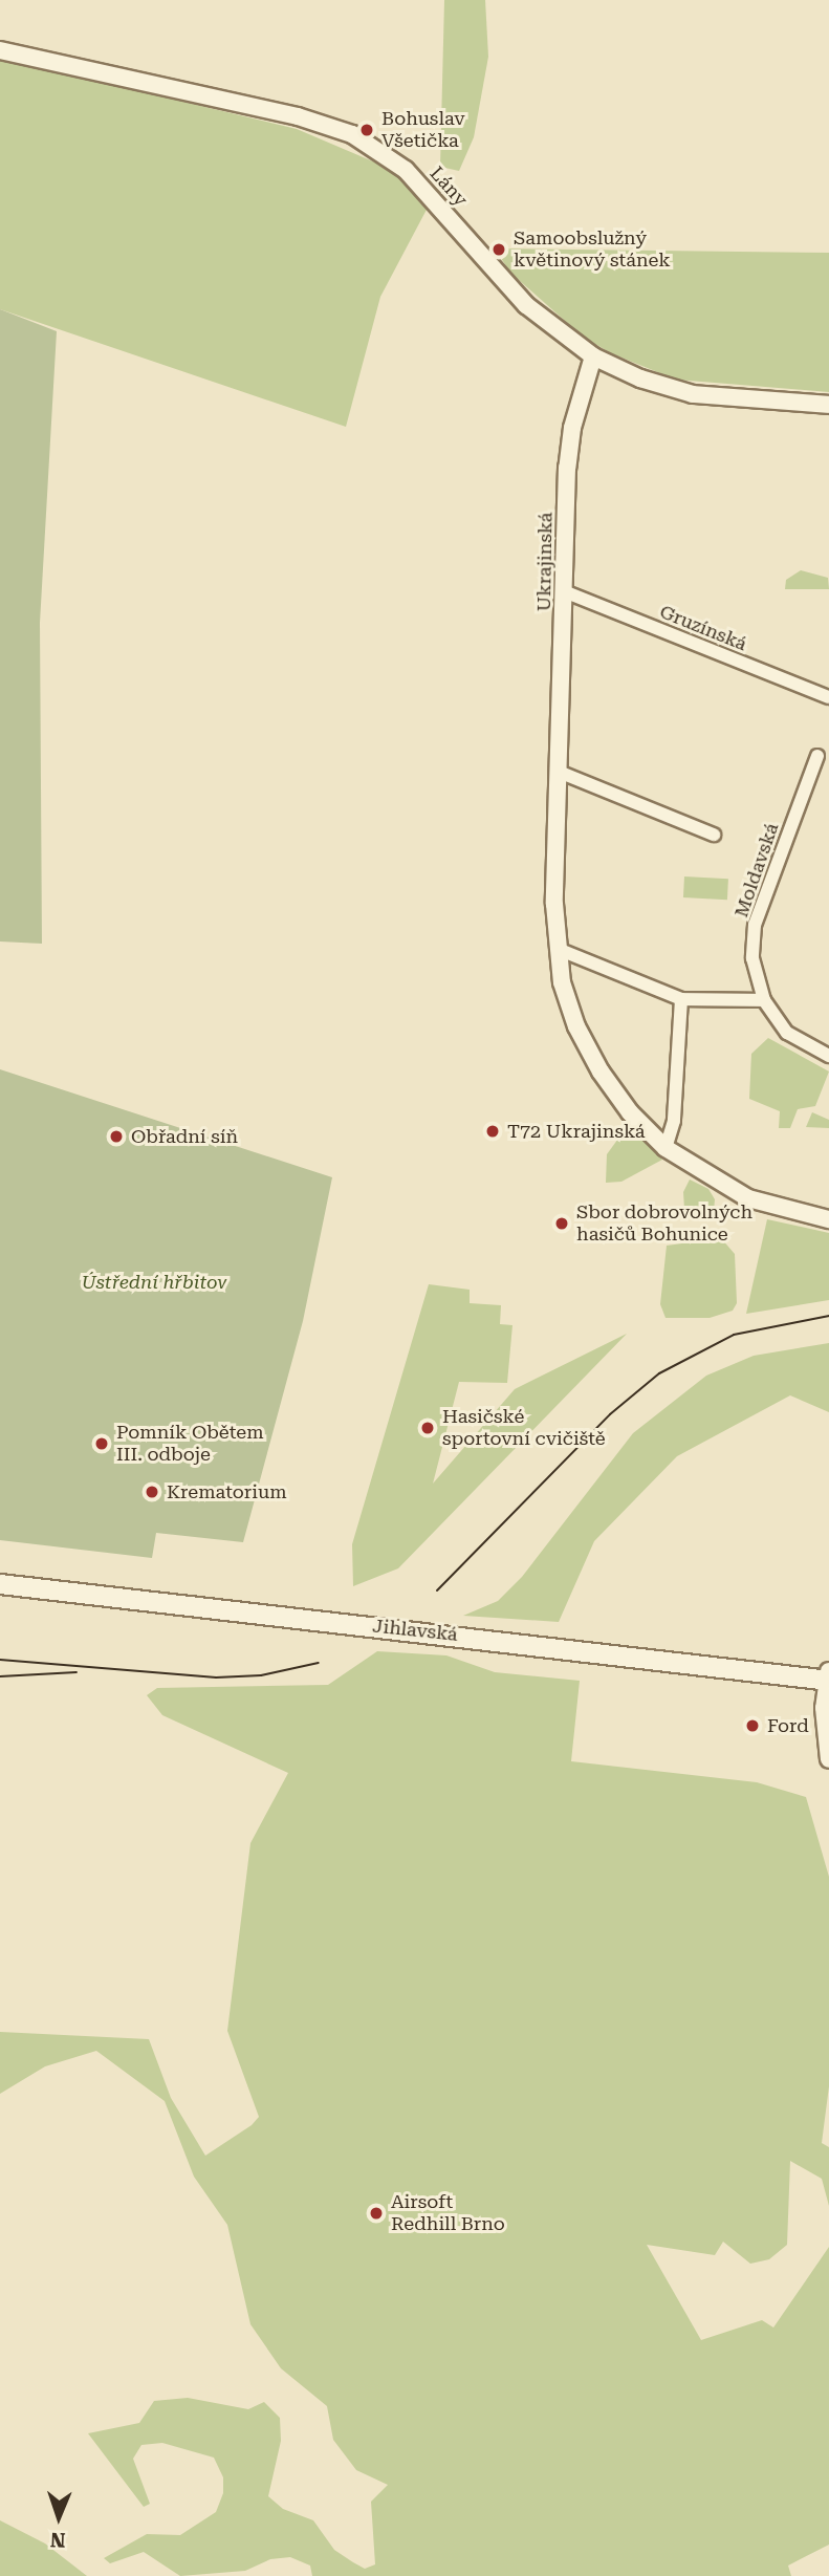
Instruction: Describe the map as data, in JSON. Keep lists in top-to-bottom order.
{
  "streets": {
    "main road": ["Jihlavská"],
    "street": [
      "Lány",
      "Ukrajinská",
      "Gruzínská",
      "Moldavská"
    ]
  },
  "crossings": [
    ["Lány", "Ukrajinská"],
    ["Ukrajinská", "Gruzínská"]
  ],
  "parks": ["Ústřední hřbitov"],
  "places": [
    "Bohuslav Všetička",
    "Samoobslužný květinový stánek",
    "T72 Ukrajinská",
    "Obřadní síň",
    "Sbor dobrovolných hasičů Bohunice",
    "Hasičské sportovní cvičiště",
    "Pomník Obětem III. odboje",
    "Krematorium",
    "Ford",
    "Airsoft Redhill Brno"
  ],
  "north": "bottom"
}
